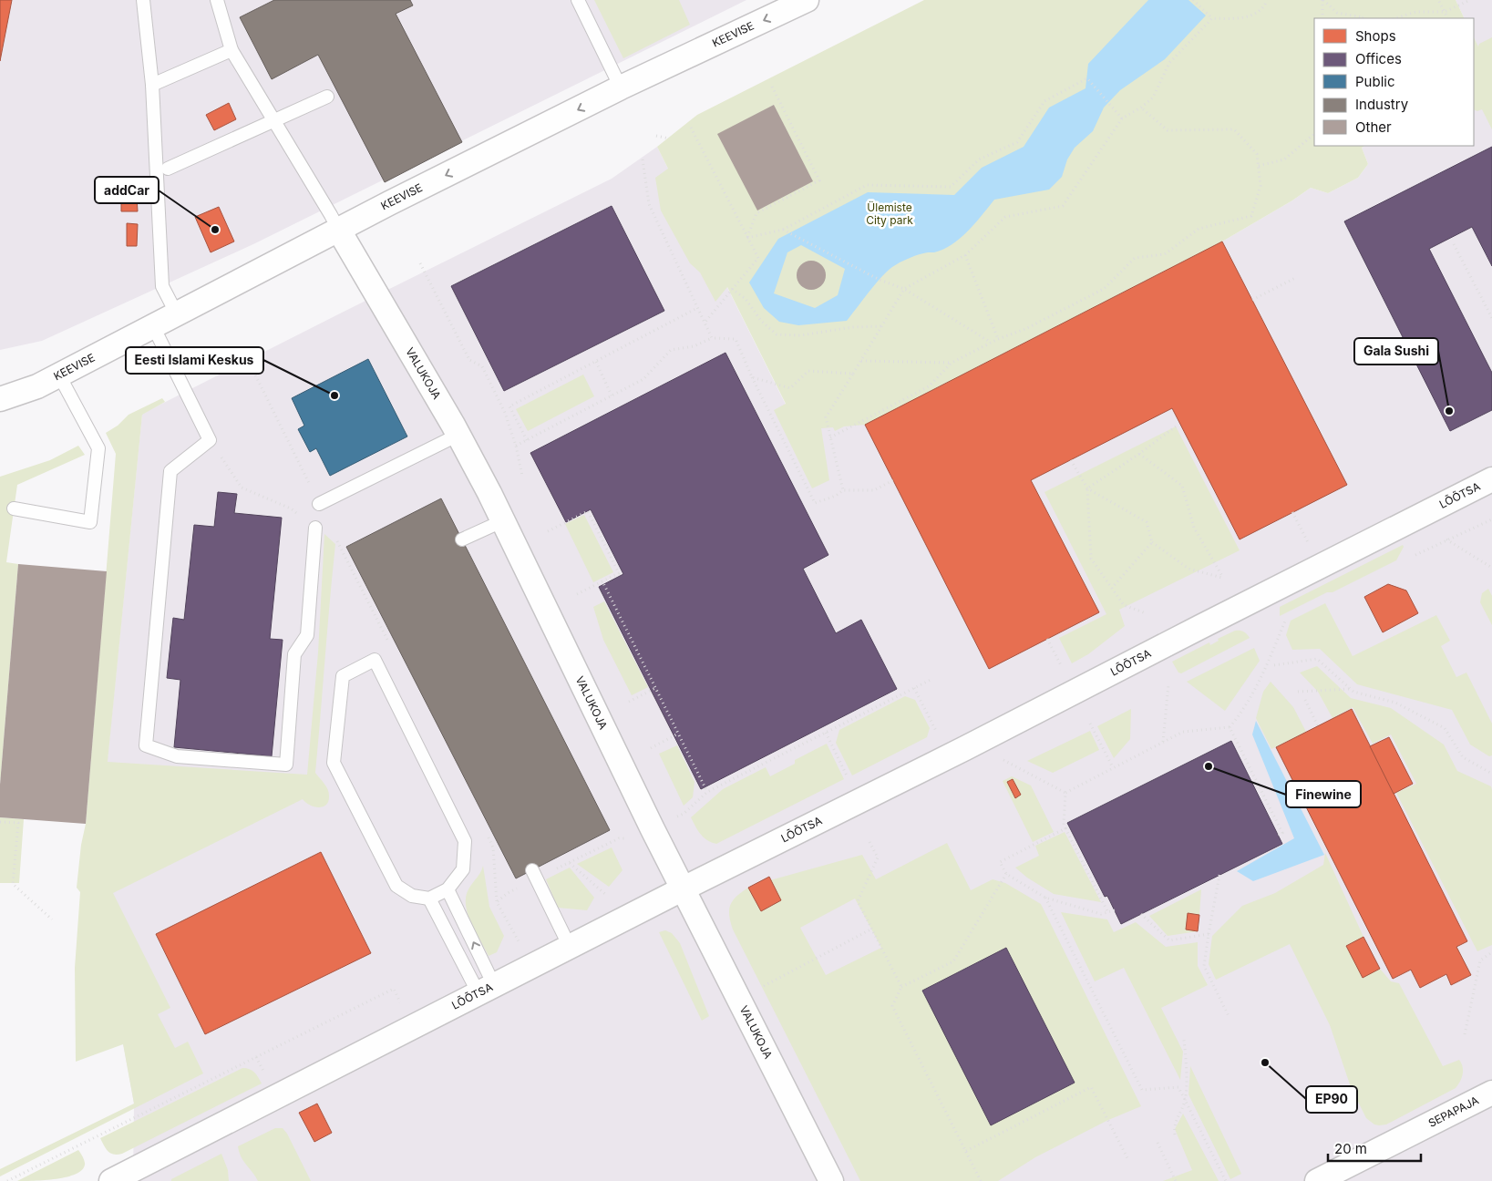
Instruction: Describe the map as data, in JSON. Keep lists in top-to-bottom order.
{
  "streets": {
    "street": [
      "KEEVISE",
      "VALUKOJA",
      "LÕÕTSA",
      "SEPAPAJA"
    ]
  },
  "crossings": [
    ["KEEVISE", "VALUKOJA"],
    ["VALUKOJA", "LÕÕTSA"]
  ],
  "one_way": ["KEEVISE"],
  "parks": ["Ülemiste City park"],
  "places": [
    "addCar",
    "Eesti Islami Keskus",
    "Gala Sushi",
    "Finewine",
    "EP90"
  ],
  "legend": [
    "Shops",
    "Offices",
    "Public",
    "Industry",
    "Other"
  ],
  "scale_bar": "20 m"
}
